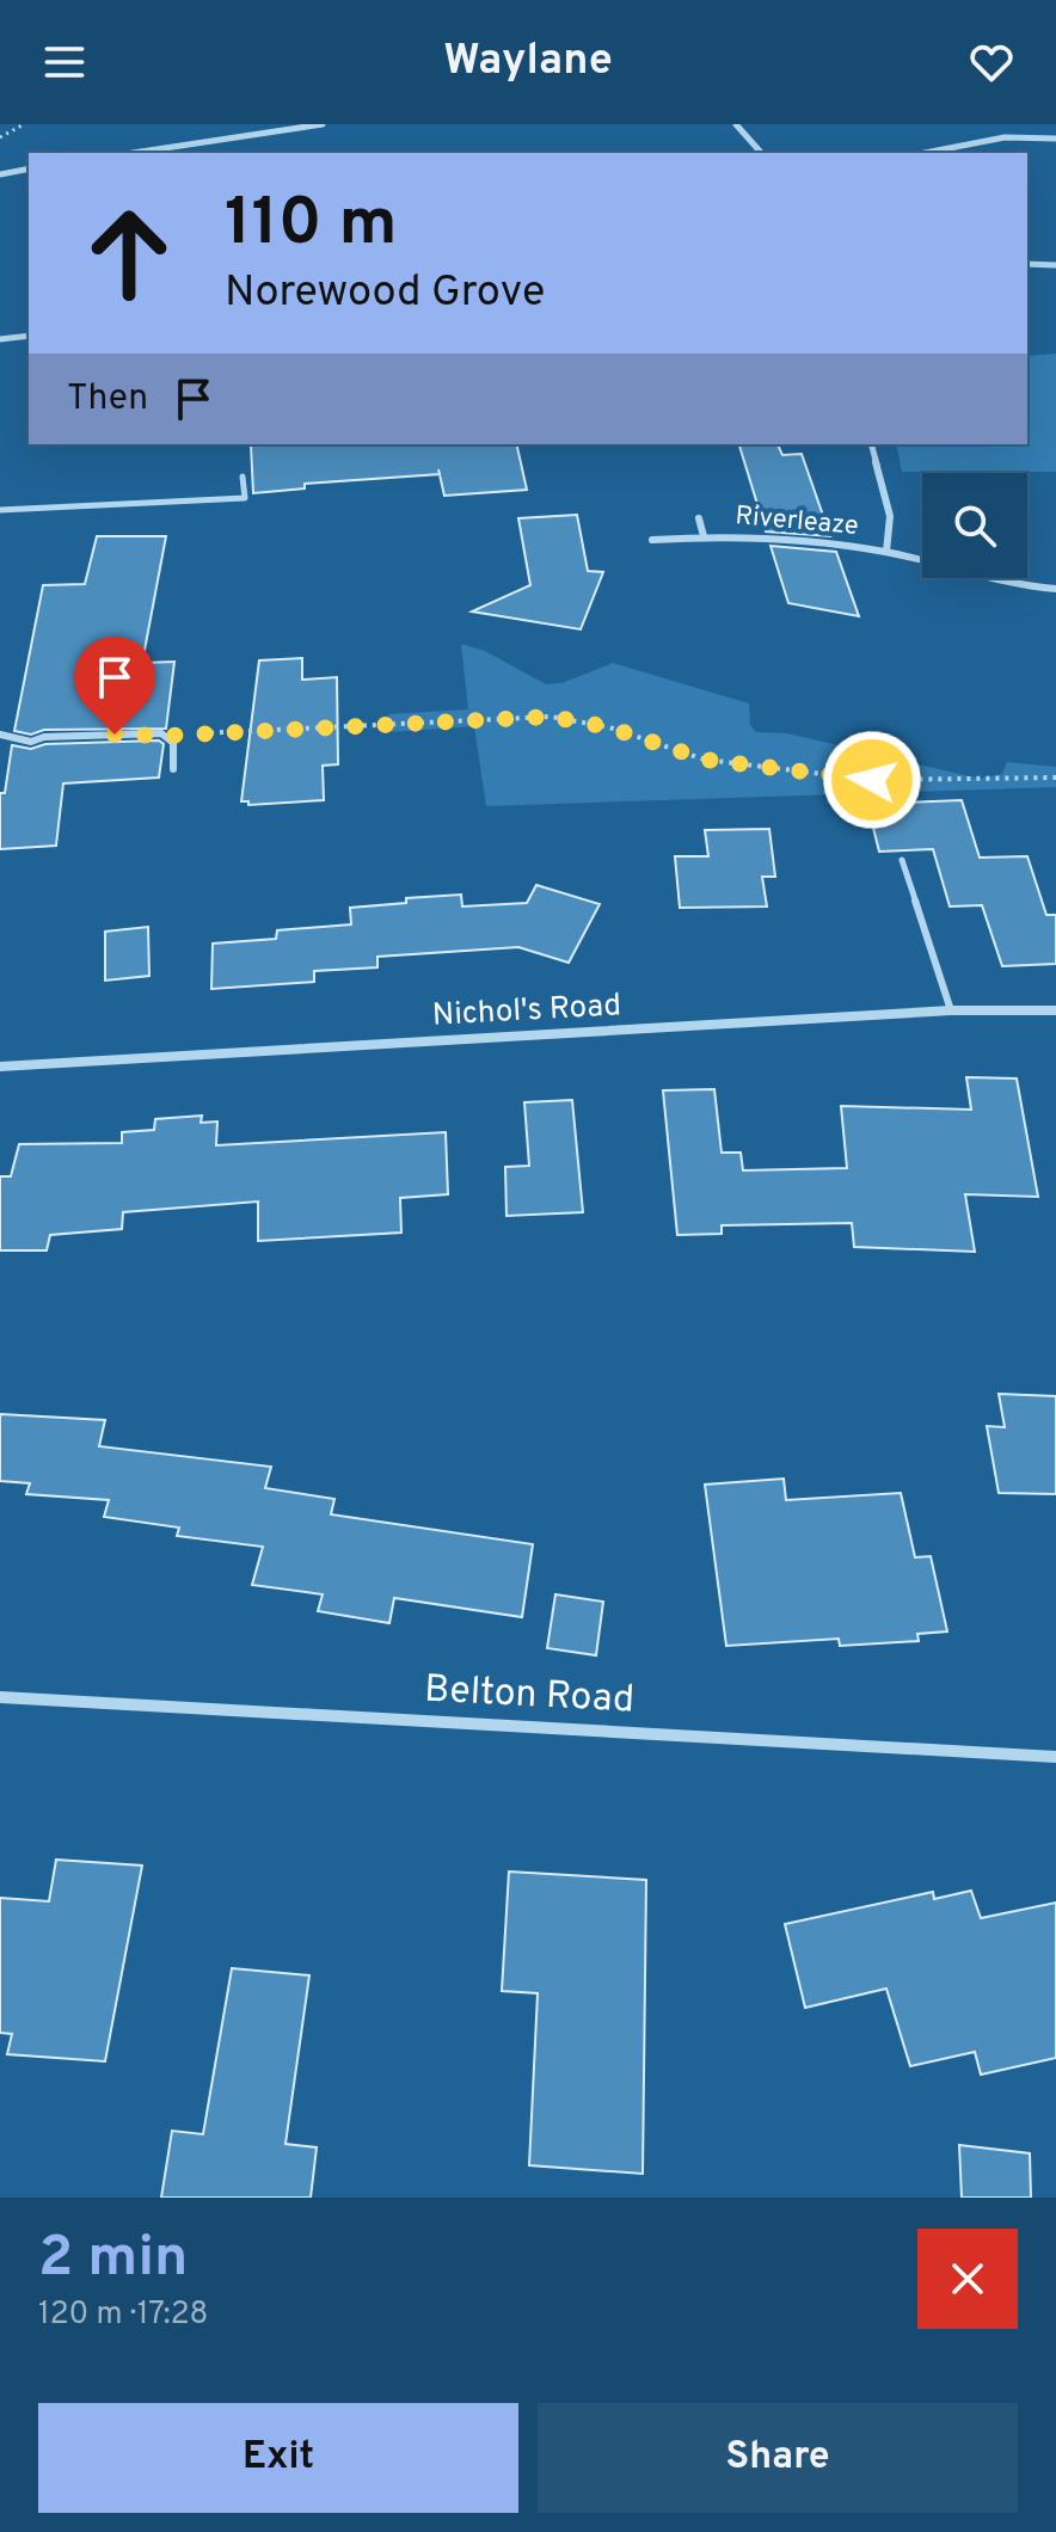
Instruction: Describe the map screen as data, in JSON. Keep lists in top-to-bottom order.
{
  "streets": {
    "street": ["Riverleaze", "Nichol's Road", "Belton Road"]
  },
  "page": {
    "header": "Waylane",
    "turn": ["110 m", "Norewood Grove"],
    "then": "Then",
    "heading": ["2 min", "120 m · 17:28"],
    "buttons": ["Exit", "Share"]
  }
}
